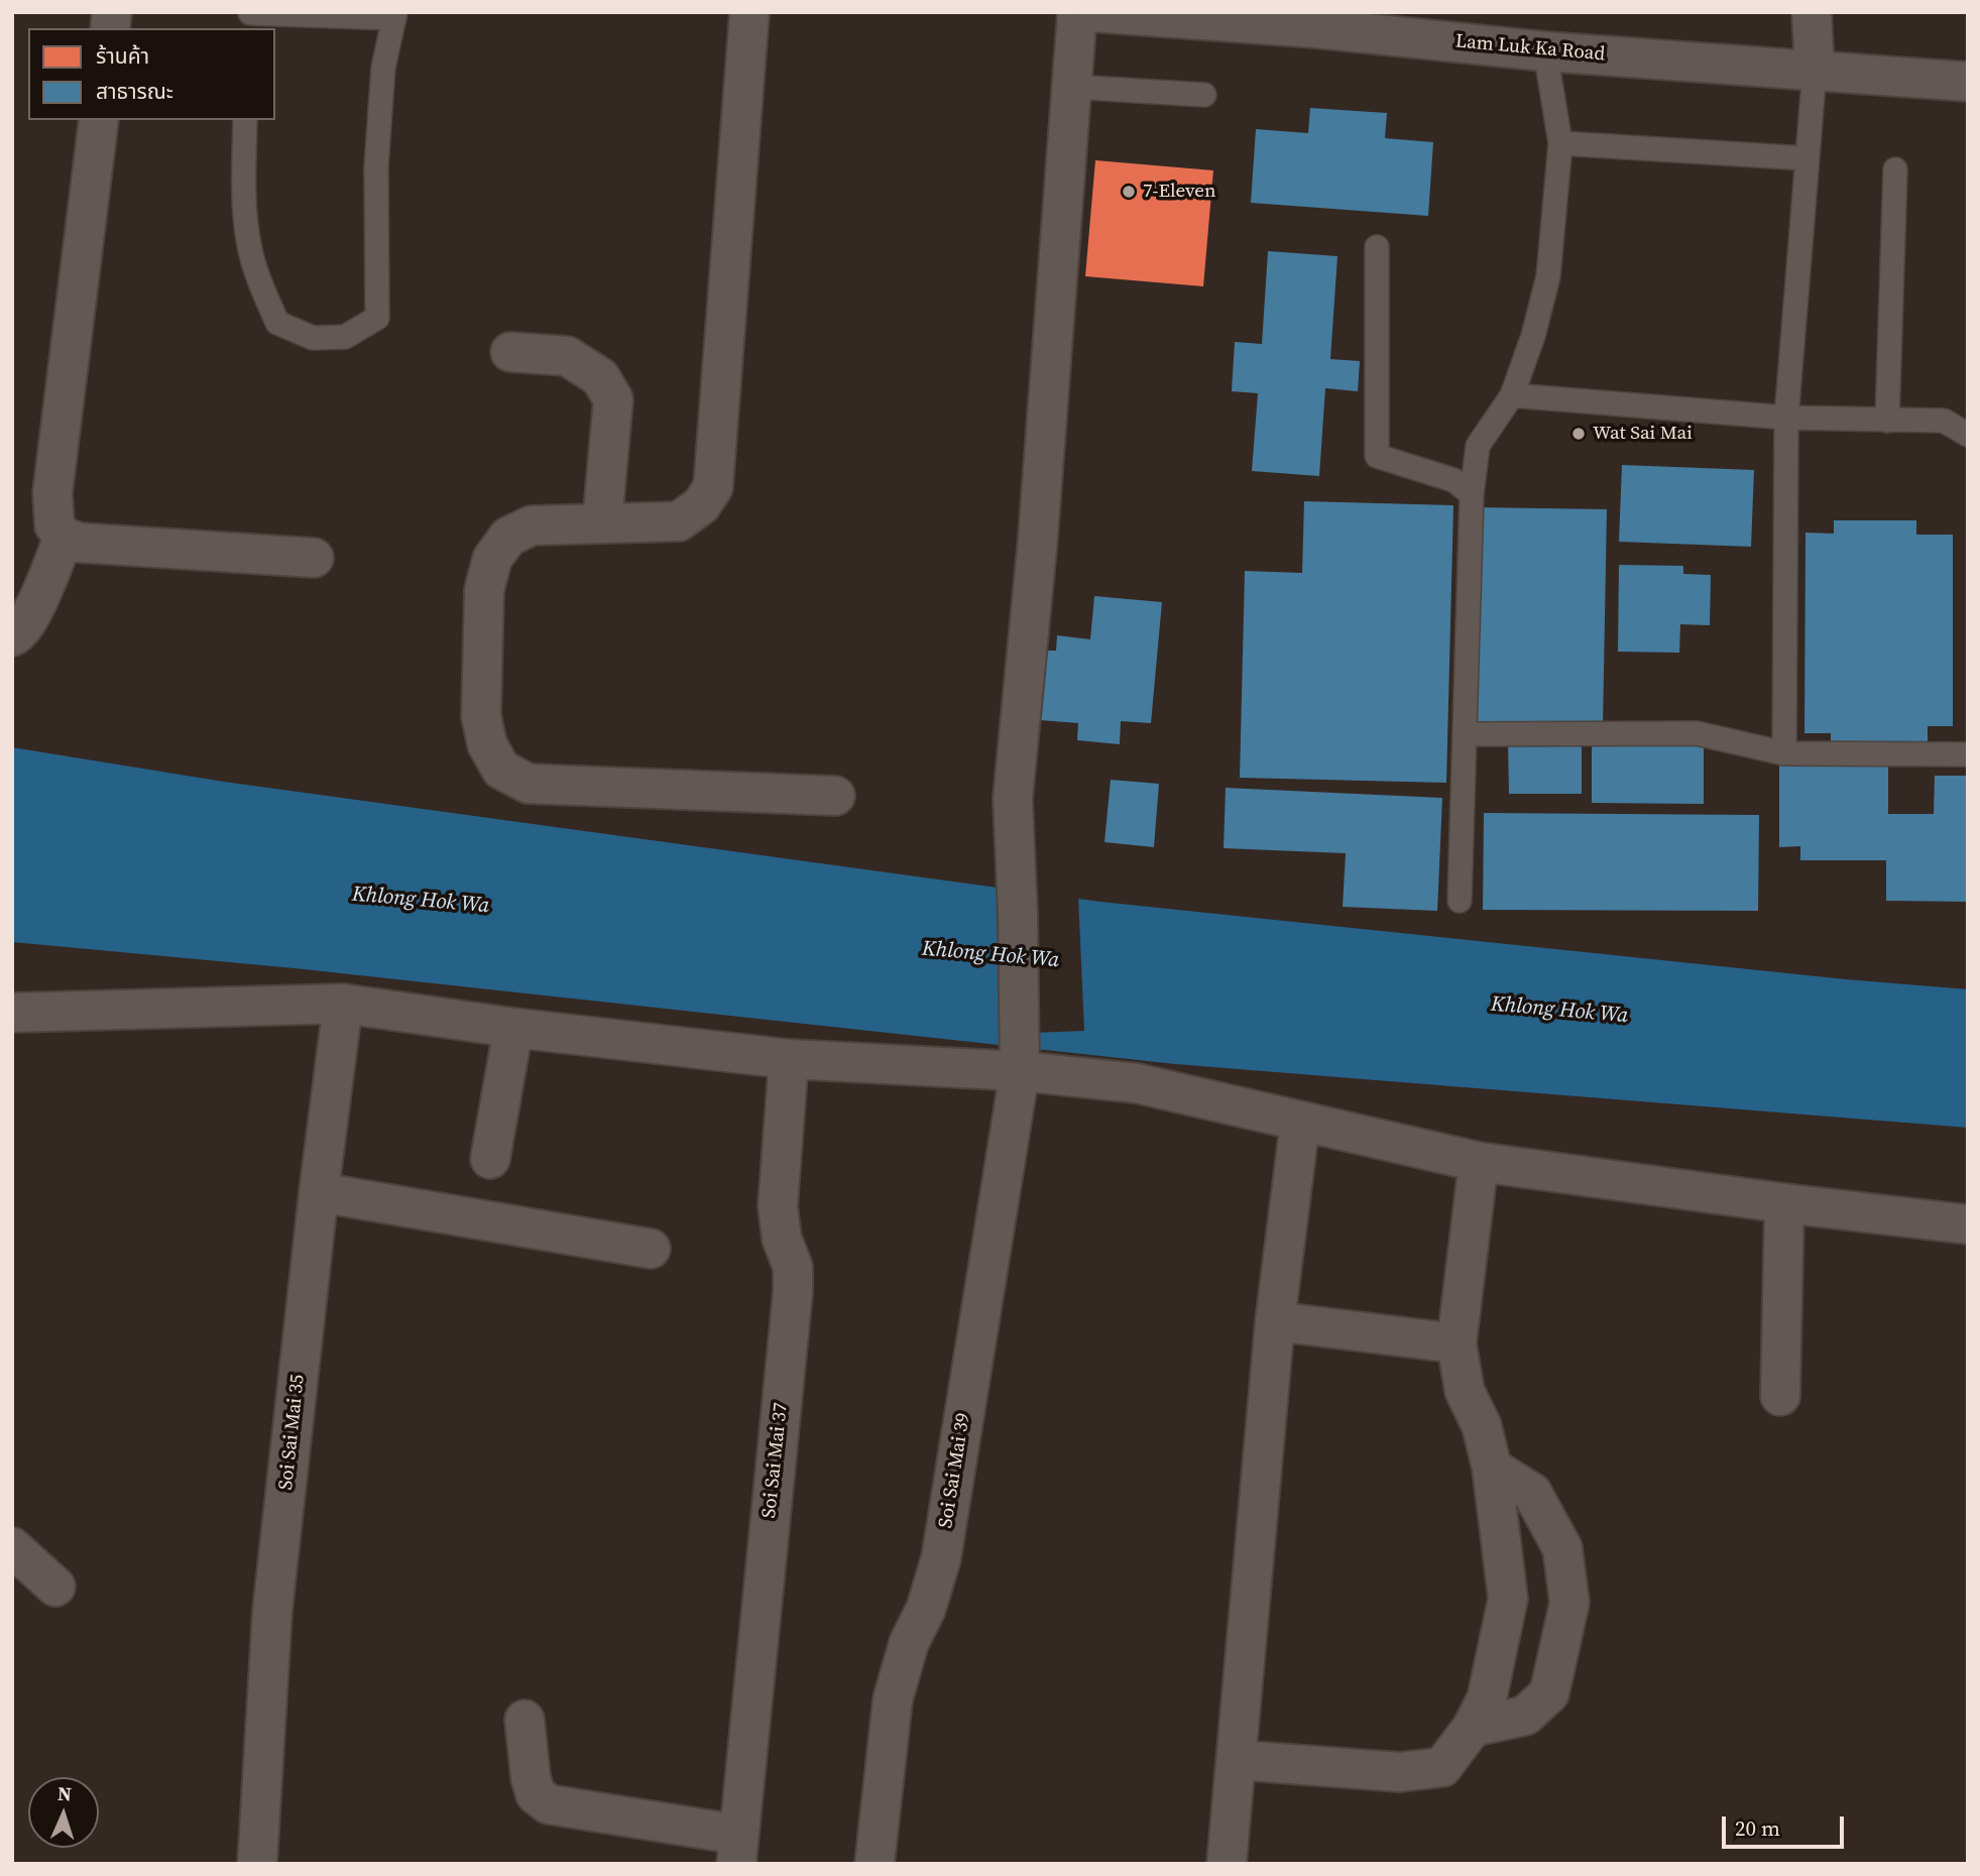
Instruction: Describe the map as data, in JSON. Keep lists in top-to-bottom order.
{
  "streets": {
    "street": [
      "Lam Luk Ka Road",
      "Soi Sai Mai 35",
      "Soi Sai Mai 37",
      "Soi Sai Mai 39"
    ]
  },
  "water": ["Khlong Hok Wa"],
  "places": ["7-Eleven", "Wat Sai Mai"],
  "legend": ["ร้านค้า", "สาธารณะ"],
  "scale_bar": "20 m",
  "north": "top"
}
